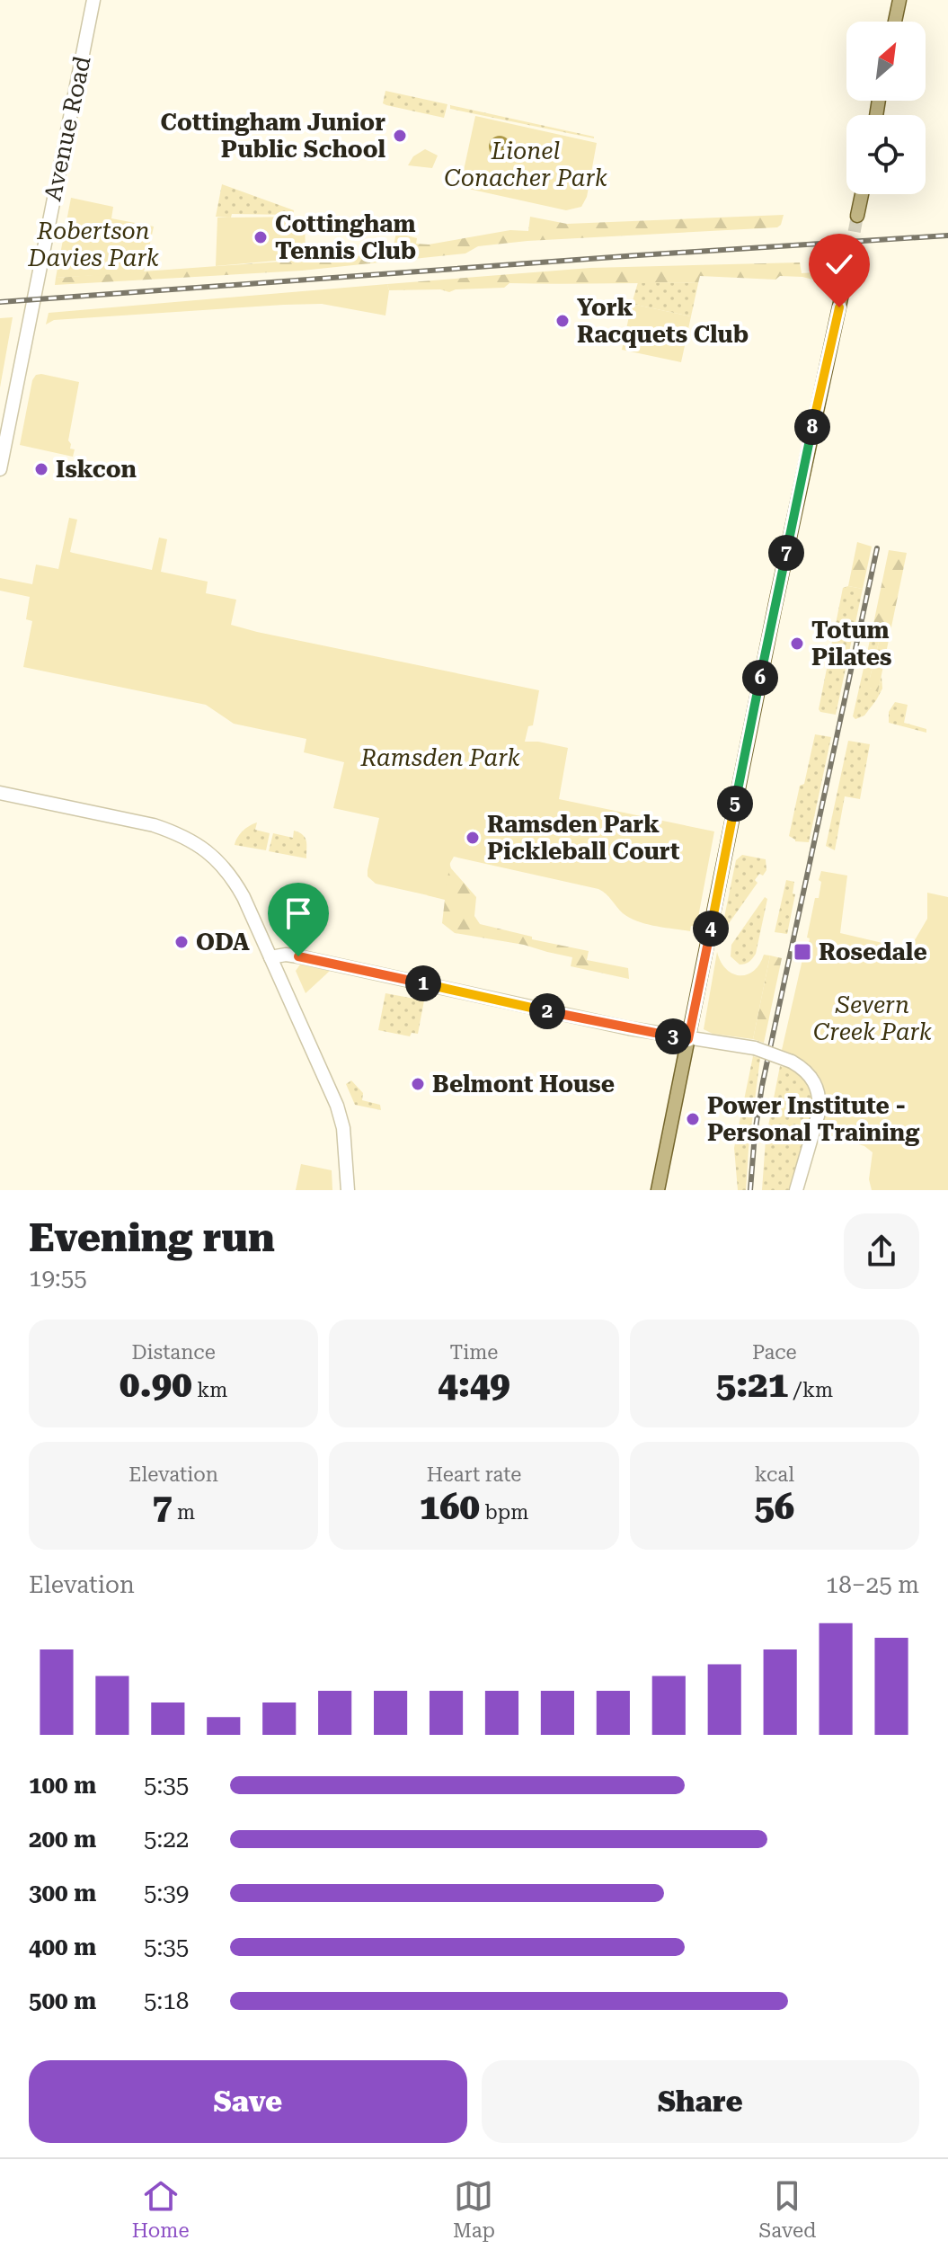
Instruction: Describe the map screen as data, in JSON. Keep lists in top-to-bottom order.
{
  "streets": {
    "main road": ["Avenue Road"]
  },
  "parks": [
    "Lionel Conacher Park",
    "Robertson Davies Park",
    "Ramsden Park",
    "Severn Creek Park"
  ],
  "places": {
    "other": [
      "Cottingham Junior Public School",
      "Cottingham Tennis Club",
      "York Racquets Club",
      "Iskcon",
      "Totum Pilates",
      "Ramsden Park Pickleball Court",
      "ODA",
      "Belmont House",
      "Power Institute - Personal Training"
    ],
    "transit": ["Rosedale"]
  },
  "north": "top right",
  "page": {
    "pins": [
      "8",
      "7",
      "6",
      "5",
      "4",
      "1",
      "2",
      "3"
    ],
    "heading": ["Evening run", "19:55"],
    "stats": [
      ["Distance", "0.90 km"],
      ["Time", "4:49"],
      ["Pace", "5:21 /km"],
      ["Elevation", "7 m"],
      ["Heart rate", "160 bpm"],
      ["kcal", "56"]
    ],
    "chart": ["Elevation", "18–25 m"],
    "list": [
      {
        "name": "100 m",
        "note": "5:35"
      },
      {
        "name": "200 m",
        "note": "5:22"
      },
      {
        "name": "300 m",
        "note": "5:39"
      },
      {
        "name": "400 m",
        "note": "5:35"
      },
      {
        "name": "500 m",
        "note": "5:18"
      }
    ],
    "buttons": ["Save", "Share"],
    "tabs": ["Home", "Map", "Saved"]
  }
}
